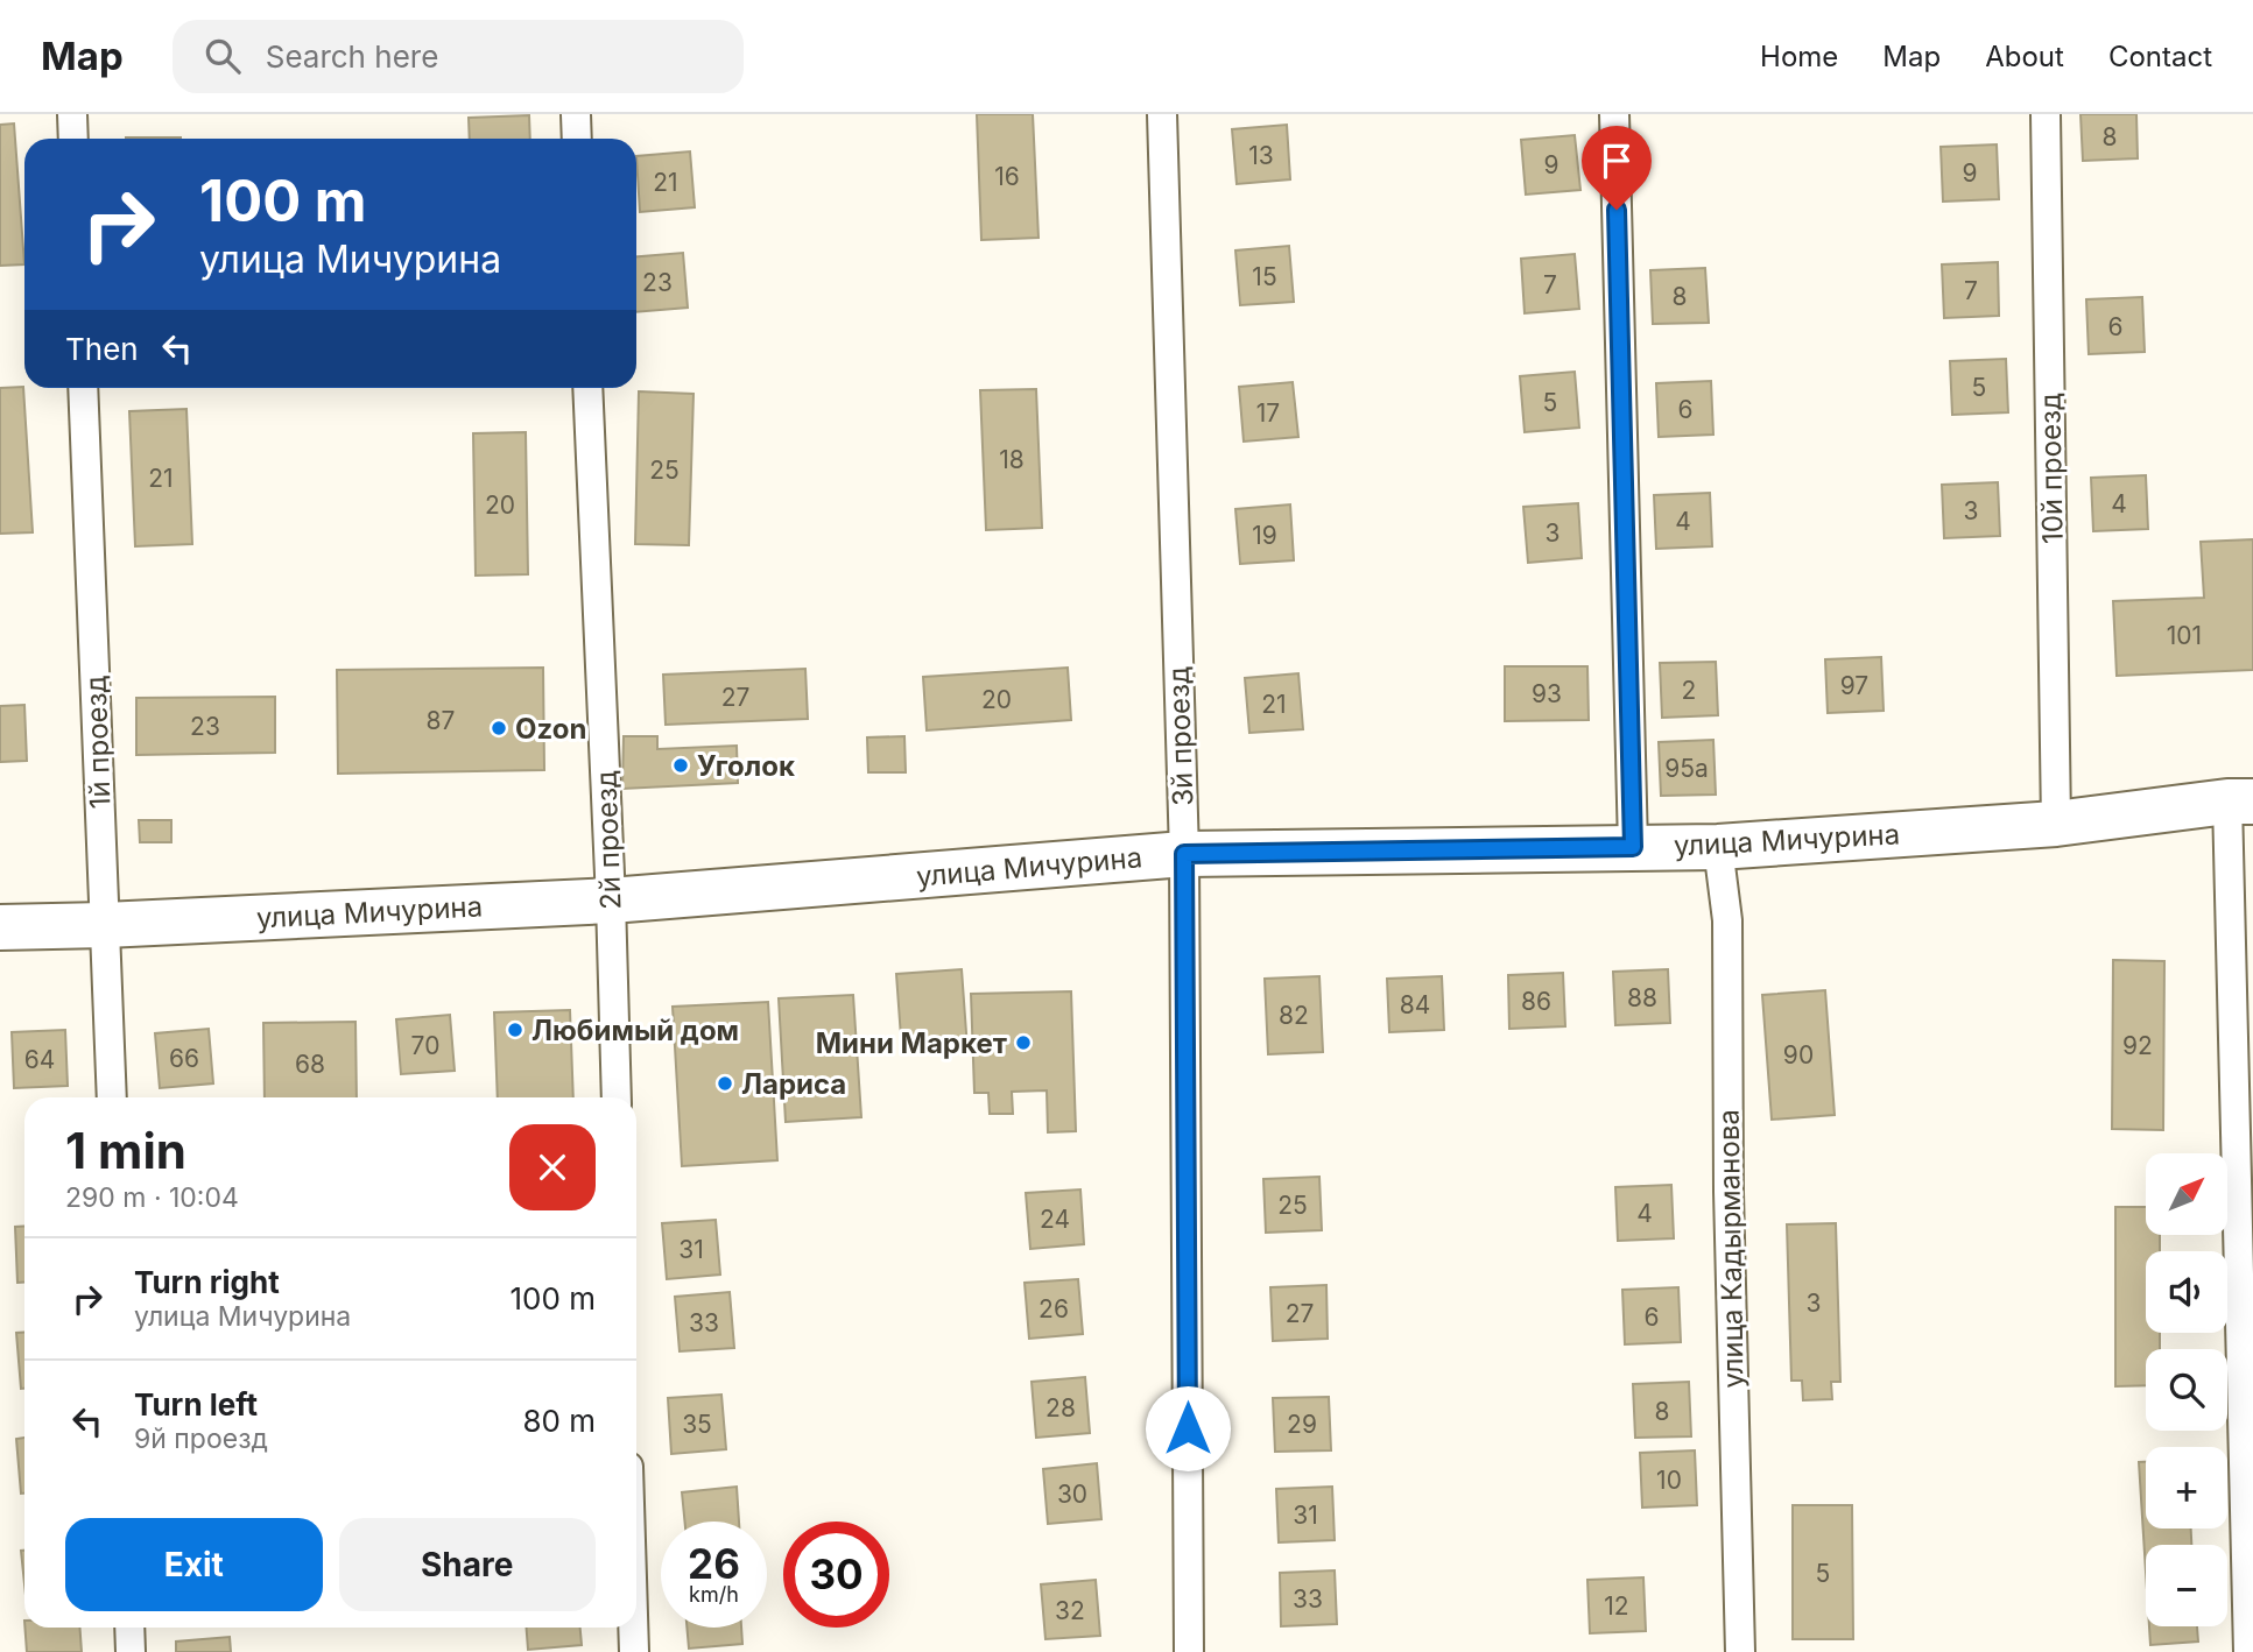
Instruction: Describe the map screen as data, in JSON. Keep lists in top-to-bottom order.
{
  "streets": {
    "main road": ["улица Мичурина"],
    "street": [
      "10й проезд",
      "3й проезд",
      "1й проезд",
      "2й проезд",
      "улица Кадырманова"
    ]
  },
  "crossings": [
    ["10й проезд", "улица Мичурина"],
    ["3й проезд", "улица Мичурина"],
    ["1й проезд", "улица Мичурина"],
    ["2й проезд", "улица Мичурина"],
    ["улица Мичурина", "улица Кадырманова"]
  ],
  "places": [
    "Ozon",
    "Уголок",
    "Любимый дом",
    "Мини Маркет",
    "Лариса"
  ],
  "house_numbers": [
    "8",
    "13",
    "9",
    "9",
    "16",
    "21",
    "15",
    "23",
    "7",
    "7",
    "8",
    "6",
    "5",
    "5",
    "6",
    "17",
    "18",
    "25",
    "21",
    "4",
    "20",
    "3",
    "4",
    "3",
    "19",
    "101",
    "97",
    "2",
    "93",
    "27",
    "20",
    "21",
    "87",
    "23",
    "95а",
    "88",
    "86",
    "84",
    "82",
    "70",
    "92",
    "90",
    "66",
    "64",
    "68",
    "25",
    "4",
    "24",
    "31",
    "3",
    "26",
    "27",
    "6",
    "33",
    "28",
    "8",
    "35",
    "29",
    "10",
    "30",
    "31",
    "5",
    "33",
    "12",
    "32"
  ],
  "north": "top right",
  "page": {
    "header": "Map",
    "search": "Search here",
    "nav": [
      "Home",
      "Map",
      "About",
      "Contact"
    ],
    "turn": ["100 m", "улица Мичурина"],
    "then": "Then",
    "heading": ["1 min", "290 m · 10:04"],
    "map_buttons": ["+", "−"],
    "list": [
      {
        "name": "Turn right",
        "note": "улица Мичурина",
        "value": "100 m"
      },
      {
        "name": "Turn left",
        "note": "9й проезд",
        "value": "80 m"
      }
    ],
    "buttons": ["Exit", "Share"],
    "speed": "26 km/h",
    "limit": "30"
  }
}
